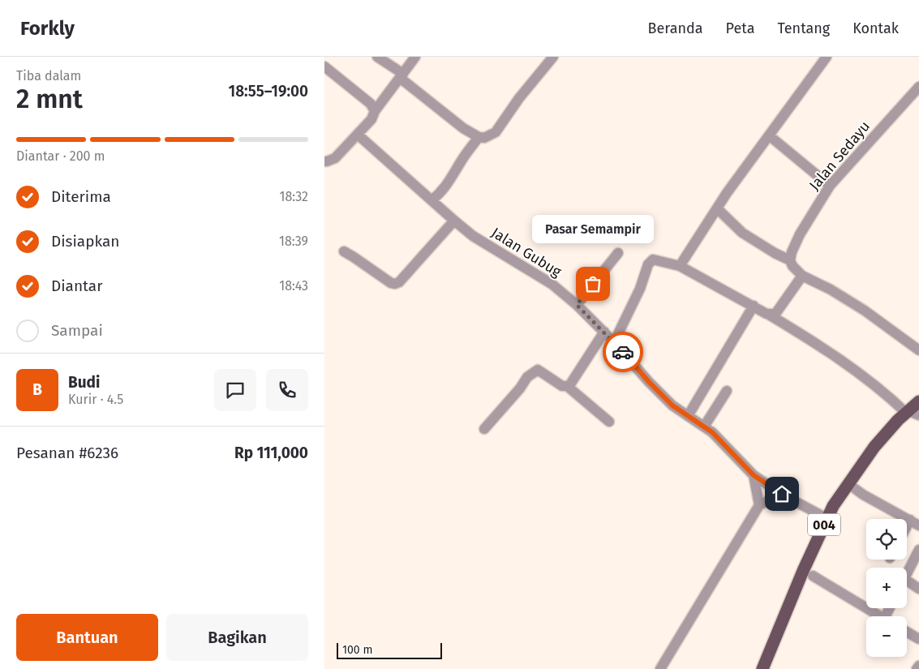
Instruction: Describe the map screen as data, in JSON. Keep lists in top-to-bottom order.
{
  "streets": {
    "main road": ["004"],
    "street": ["Jalan Sedayu", "Jalan Gubug"]
  },
  "crossings": [
    ["Jalan Gubug", "004"]
  ],
  "places": ["Pasar Semampir"],
  "scale_bar": "100 m",
  "page": {
    "header": "Forkly",
    "nav": [
      "Beranda",
      "Peta",
      "Tentang",
      "Kontak"
    ],
    "heading": ["2 mnt", "Tiba dalam", "18:55–19:00"],
    "panel": [
      "Budi",
      "Kurir · 4.5",
      "Pesanan #6236",
      "Rp 111,000"
    ],
    "bar": "Diantar · 200 m",
    "list": [
      ["Diterima", "18:32"],
      ["Disiapkan", "18:39"],
      ["Diantar", "18:43"],
      "Sampai"
    ],
    "bubble": "Pasar Semampir",
    "round": "B",
    "map_buttons": ["+", "−"],
    "buttons": ["Bantuan", "Bagikan"],
    "scale": "100 m"
  }
}
